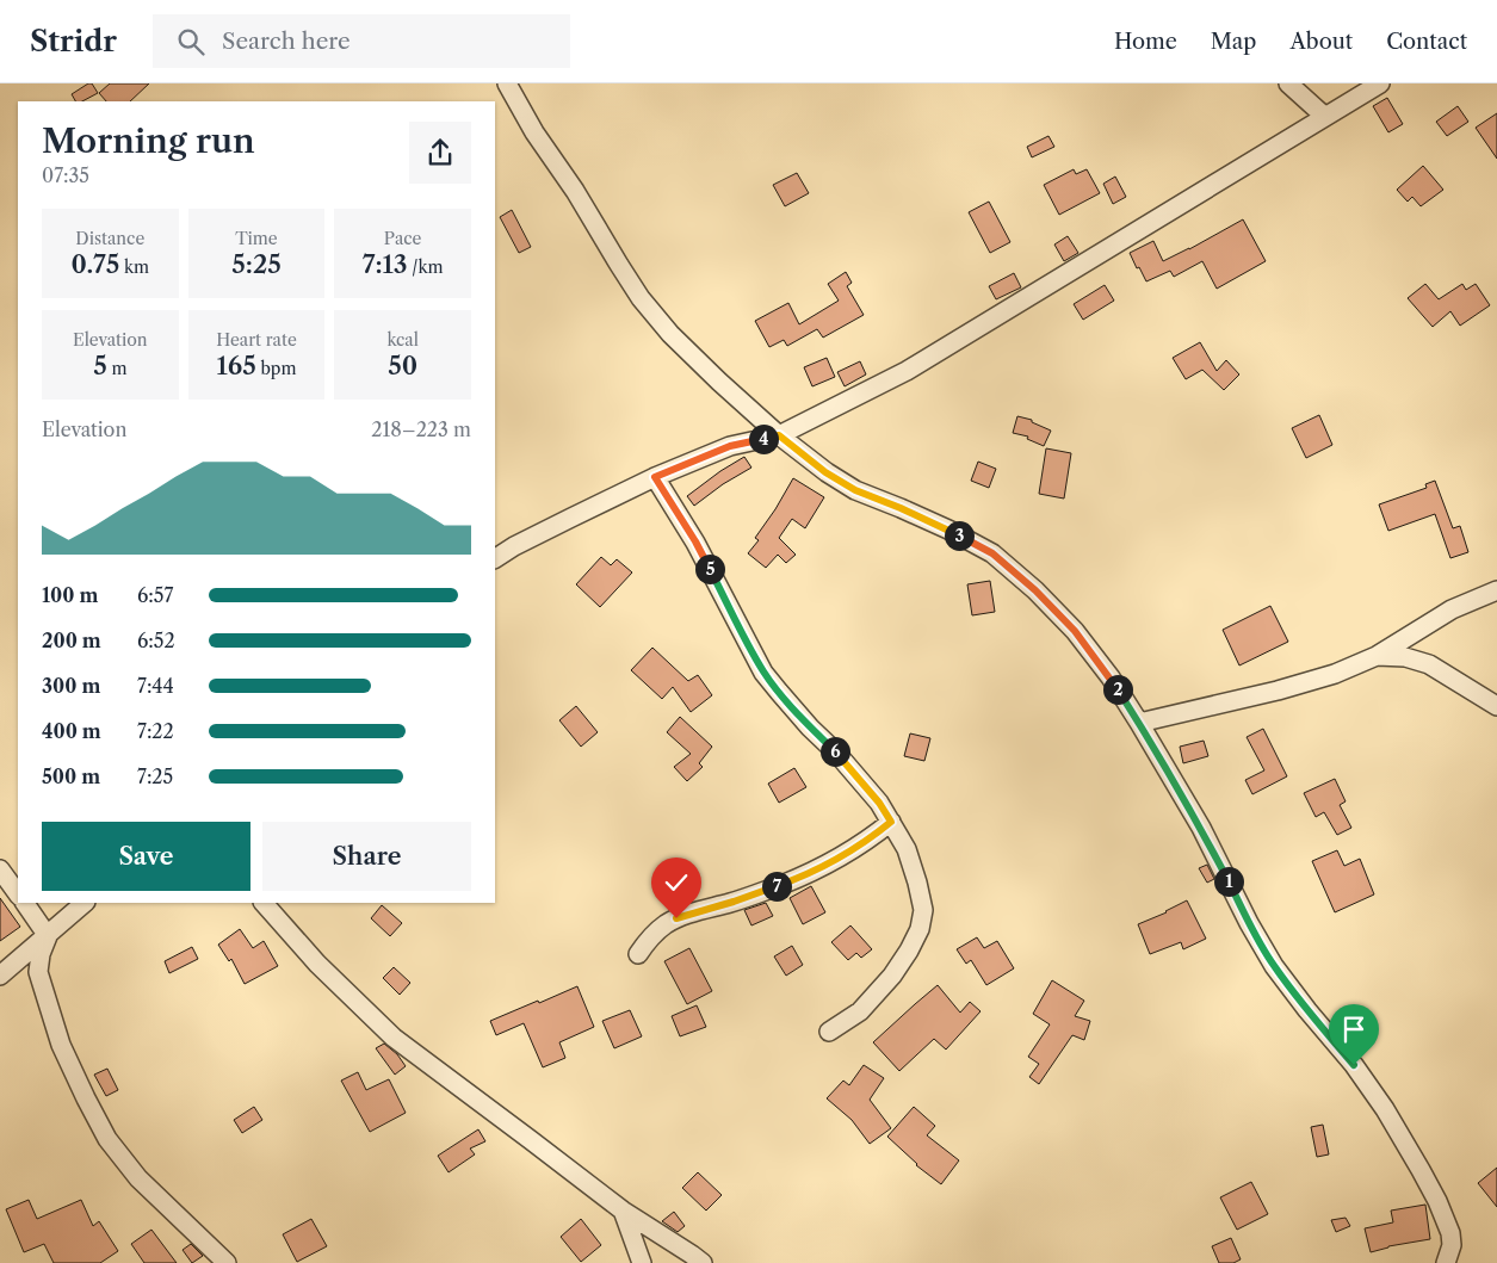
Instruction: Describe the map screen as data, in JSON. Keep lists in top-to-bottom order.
{
  "page": {
    "header": "Stridr",
    "search": "Search here",
    "nav": [
      "Home",
      "Map",
      "About",
      "Contact"
    ],
    "heading": ["Morning run", "07:35"],
    "stats": [
      ["Distance", "0.75 km"],
      ["Time", "5:25"],
      ["Pace", "7:13 /km"],
      ["Elevation", "5 m"],
      ["Heart rate", "165 bpm"],
      ["kcal", "50"]
    ],
    "chart": ["Elevation", "218–223 m"],
    "pins": [
      "4",
      "3",
      "5",
      "2",
      "6",
      "1",
      "7"
    ],
    "list": [
      {
        "name": "100 m",
        "note": "6:57"
      },
      {
        "name": "200 m",
        "note": "6:52"
      },
      {
        "name": "300 m",
        "note": "7:44"
      },
      {
        "name": "400 m",
        "note": "7:22"
      },
      {
        "name": "500 m",
        "note": "7:25"
      }
    ],
    "buttons": ["Save", "Share"]
  }
}
